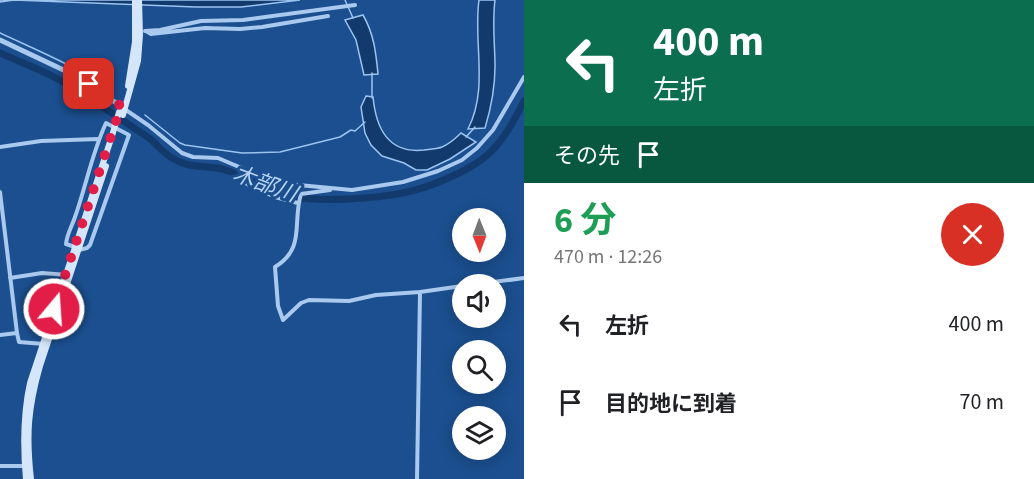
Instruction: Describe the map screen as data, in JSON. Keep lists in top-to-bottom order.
{
  "water": ["木部川"],
  "north": "bottom",
  "page": {
    "turn": ["400 m", "左折"],
    "then": "その先",
    "heading": ["6 分", "470 m · 12:26"],
    "list": [
      {
        "name": "左折",
        "value": "400 m"
      },
      {
        "name": "目的地に到着",
        "value": "70 m"
      }
    ]
  }
}
